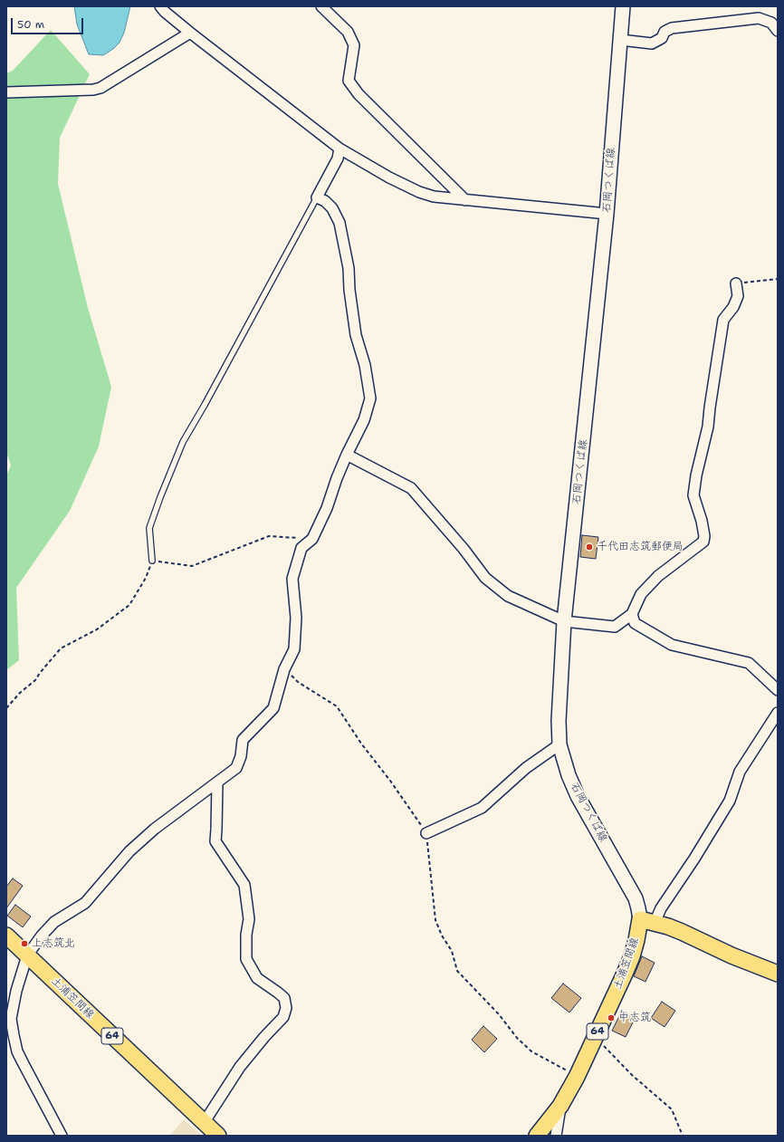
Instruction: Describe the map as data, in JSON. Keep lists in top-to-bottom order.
{
  "streets": {
    "main road": ["石岡つくば線", "土浦笠間線", "64"]
  },
  "crossings": [
    ["石岡つくば線", "土浦笠間線"]
  ],
  "places": ["千代田志筑郵便局", "上志筑北", "中志筑"],
  "scale_bar": "50 m"
}
